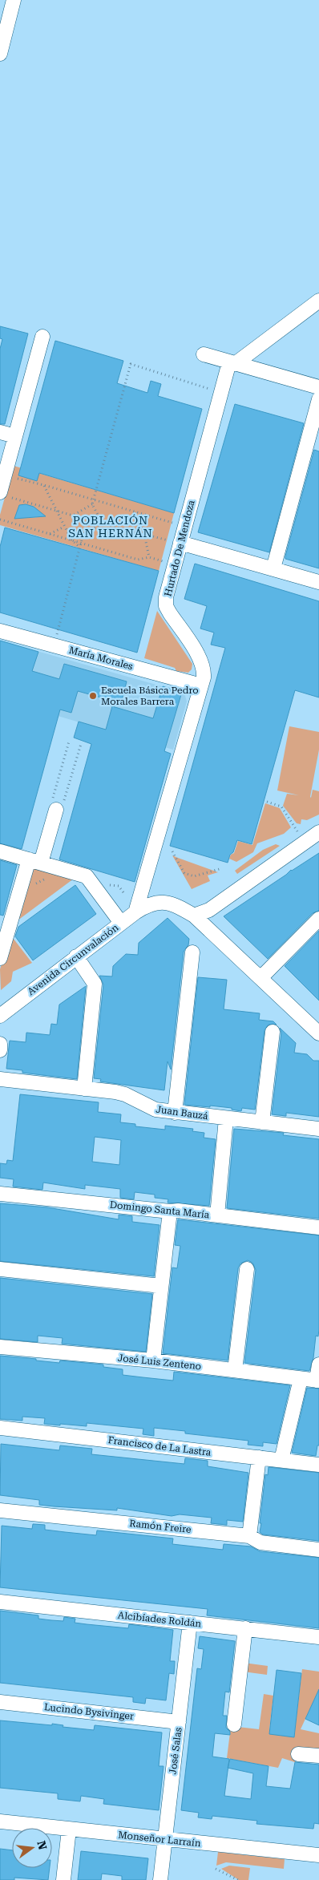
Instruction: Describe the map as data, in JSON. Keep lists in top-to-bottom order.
{
  "streets": {
    "street": [
      "Hurtado De Mendoza",
      "María Morales",
      "Avenida Circunvalación",
      "Juan Bauzá",
      "Domingo Santa María",
      "José Luis Zenteno",
      "Francisco de La Lastra",
      "Ramón Freire",
      "Alcibíades Roldán",
      "Lucindo Bysivinger",
      "José Salas",
      "Monseñor Larraín"
    ]
  },
  "crossings": [
    ["Hurtado De Mendoza", "María Morales"],
    ["Hurtado De Mendoza", "Avenida Circunvalación"],
    ["Alcibíades Roldán", "José Salas"],
    ["Lucindo Bysivinger", "José Salas"],
    ["José Salas", "Monseñor Larraín"]
  ],
  "districts": ["POBLACIÓN SAN HERNÁN"],
  "places": ["Escuela Básica Pedro Morales Barrera"],
  "north": "right"
}
